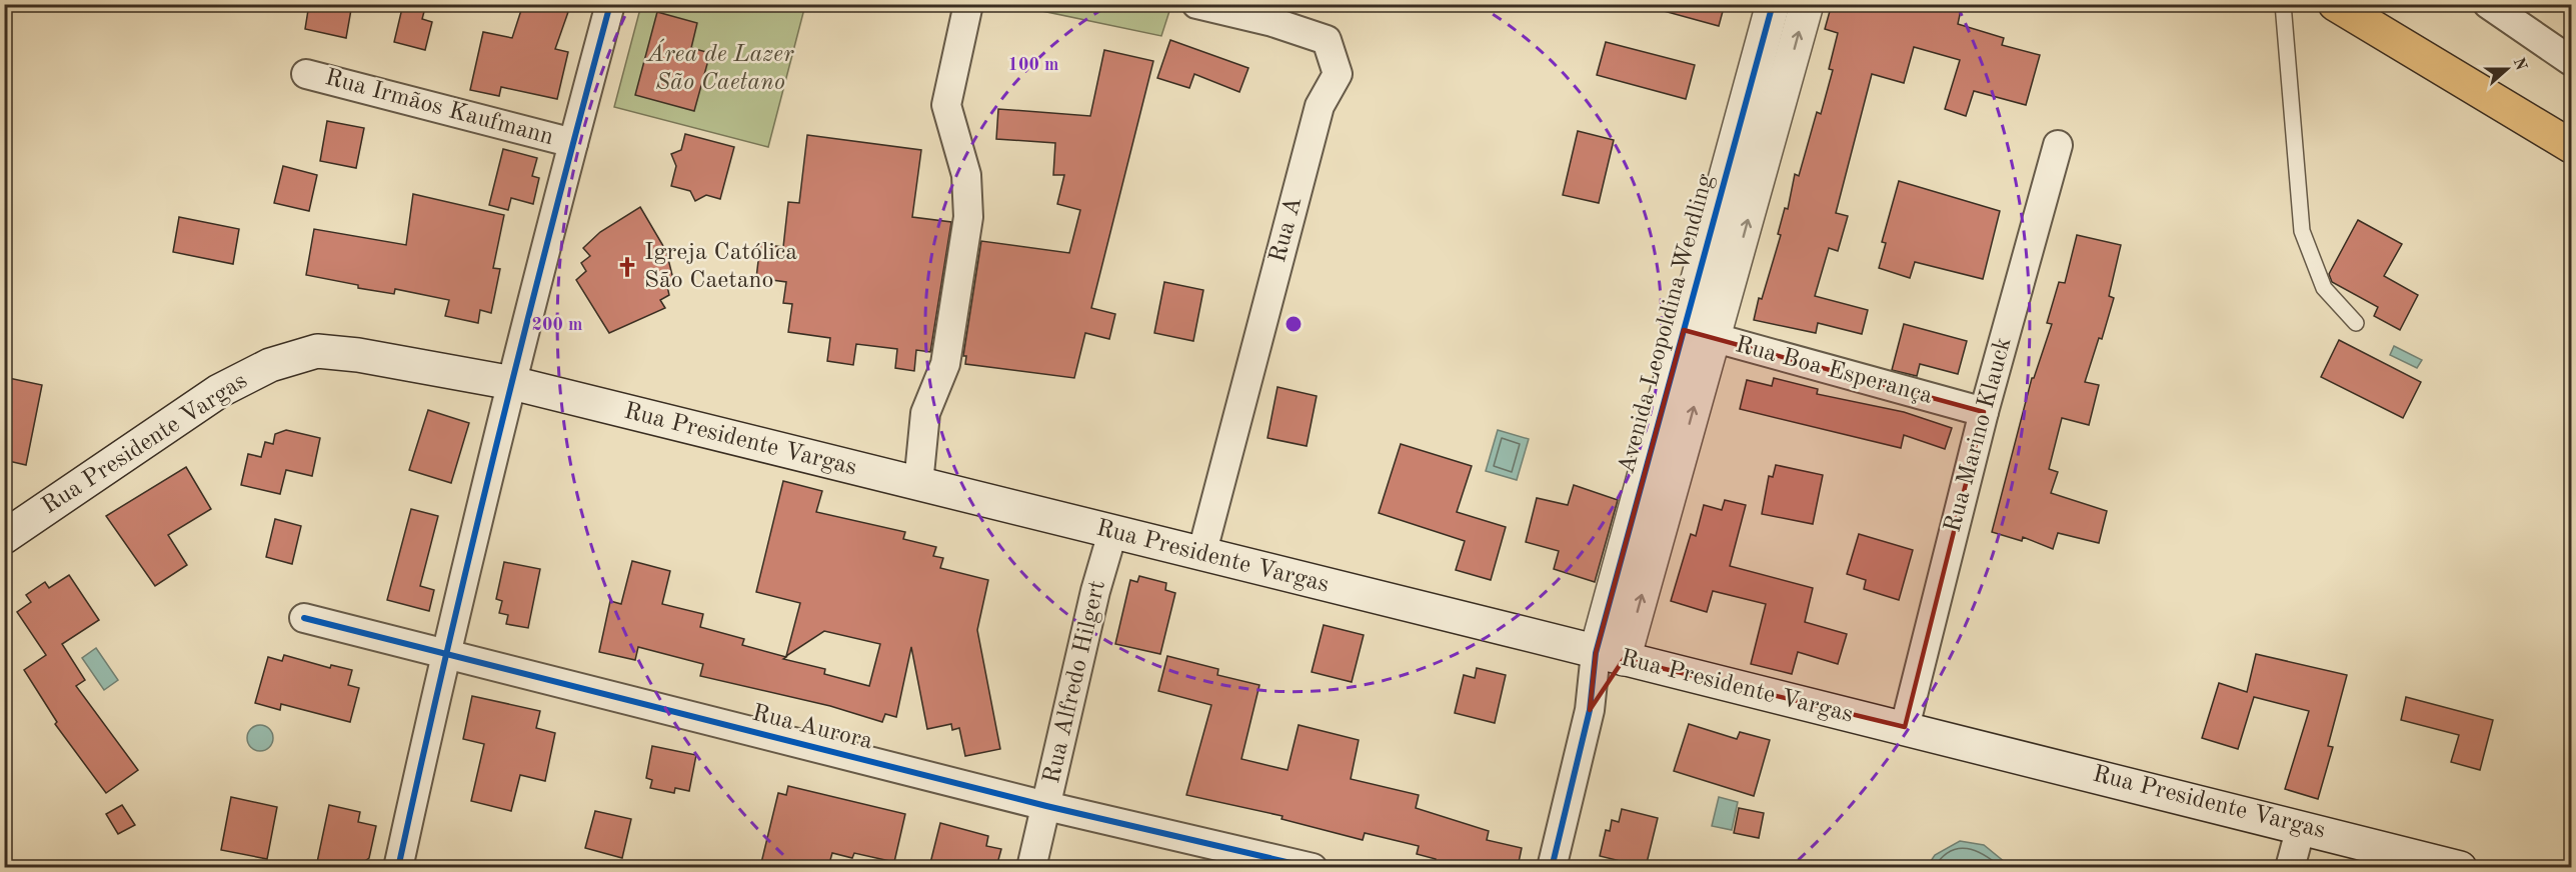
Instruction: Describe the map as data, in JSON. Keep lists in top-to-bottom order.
{
  "streets": {
    "main road": ["Avenida Leopoldina Wendling", "Rua Presidente Vargas"],
    "street": [
      "Rua Irmãos Kaufmann",
      "Rua A",
      "Rua Boa Esperança",
      "Rua Marino Klauck",
      "Rua Alfredo Hilgert",
      "Rua Aurora"
    ]
  },
  "crossings": [
    ["Rua A", "Rua Presidente Vargas"],
    ["Avenida Leopoldina Wendling", "Rua Boa Esperança"],
    ["Avenida Leopoldina Wendling", "Rua Presidente Vargas"],
    ["Rua Boa Esperança", "Rua Marino Klauck"],
    ["Rua Marino Klauck", "Rua Presidente Vargas"],
    ["Rua Presidente Vargas", "Rua Alfredo Hilgert"],
    ["Rua Alfredo Hilgert", "Rua Aurora"]
  ],
  "parks": ["Área de Lazer São Caetano"],
  "places": {
    "church": ["Igreja Católica São Caetano"]
  },
  "north": "right",
  "rings": ["100 m", "200 m"]
}
